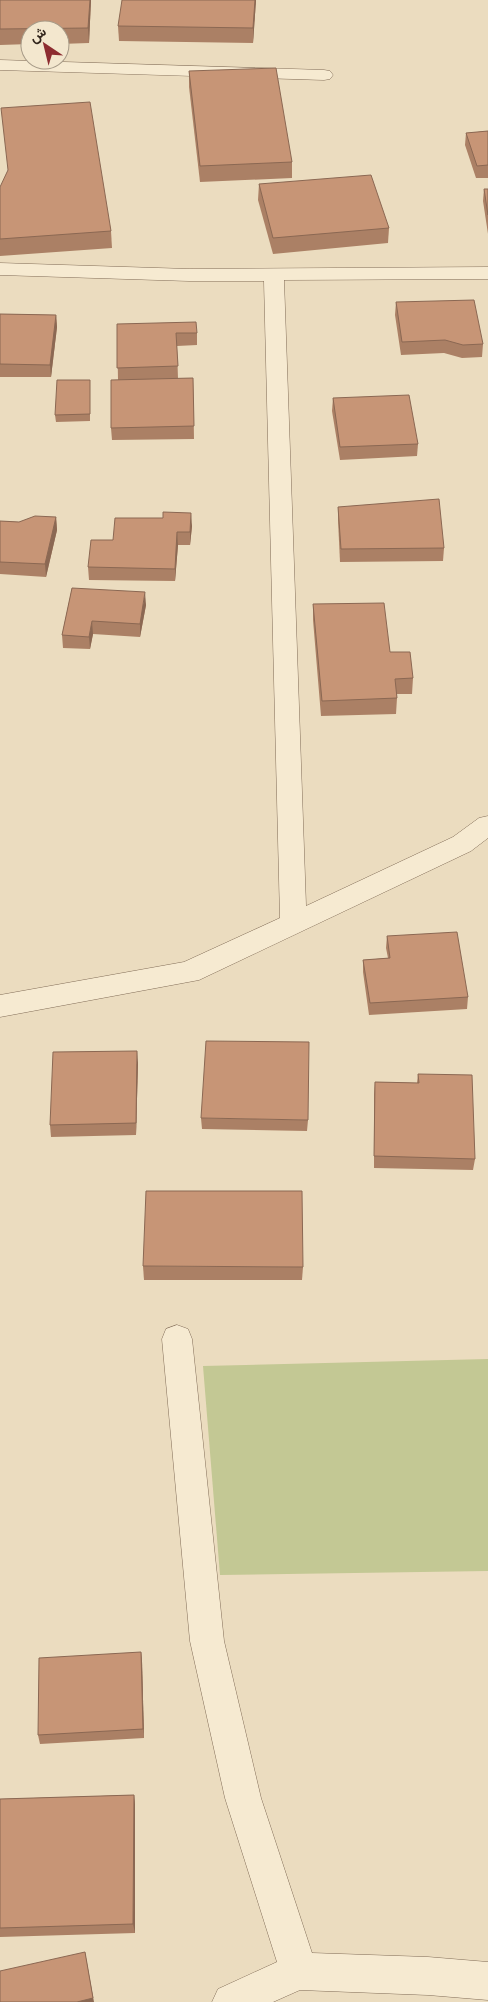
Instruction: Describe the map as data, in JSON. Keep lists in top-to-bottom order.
{
  "north": "top left"
}
